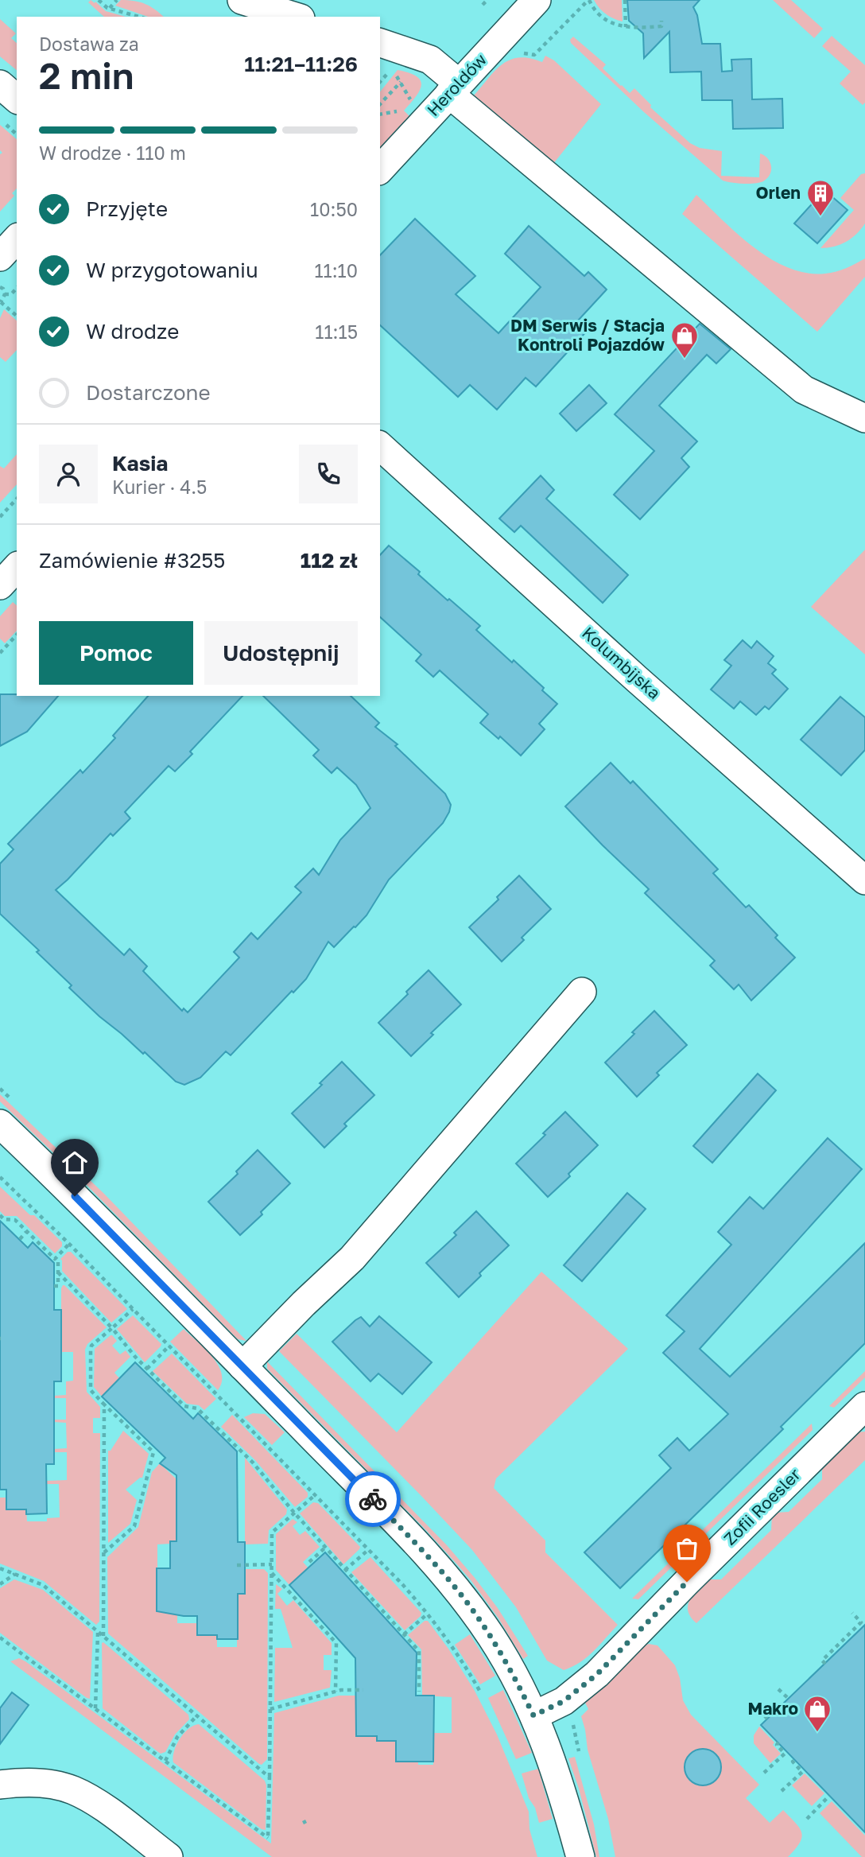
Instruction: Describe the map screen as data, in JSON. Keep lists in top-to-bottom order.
{
  "streets": {
    "street": ["Heroldów", "Kolumbijska", "Zofii Roesler"]
  },
  "places": {
    "building": ["Orlen"],
    "shop": ["DM Serwis / Stacja Kontroli Pojazdów", "Makro"]
  },
  "page": {
    "heading": ["2 min", "Dostawa za", "11:21–11:26"],
    "panel": [
      "Kasia",
      "Kurier · 4.5",
      "Zamówienie #3255",
      "112 zł"
    ],
    "bar": "W drodze · 110 m",
    "list": [
      ["Przyjęte", "10:50"],
      ["W przygotowaniu", "11:10"],
      ["W drodze", "11:15"],
      "Dostarczone"
    ],
    "buttons": ["Pomoc", "Udostępnij"]
  }
}
